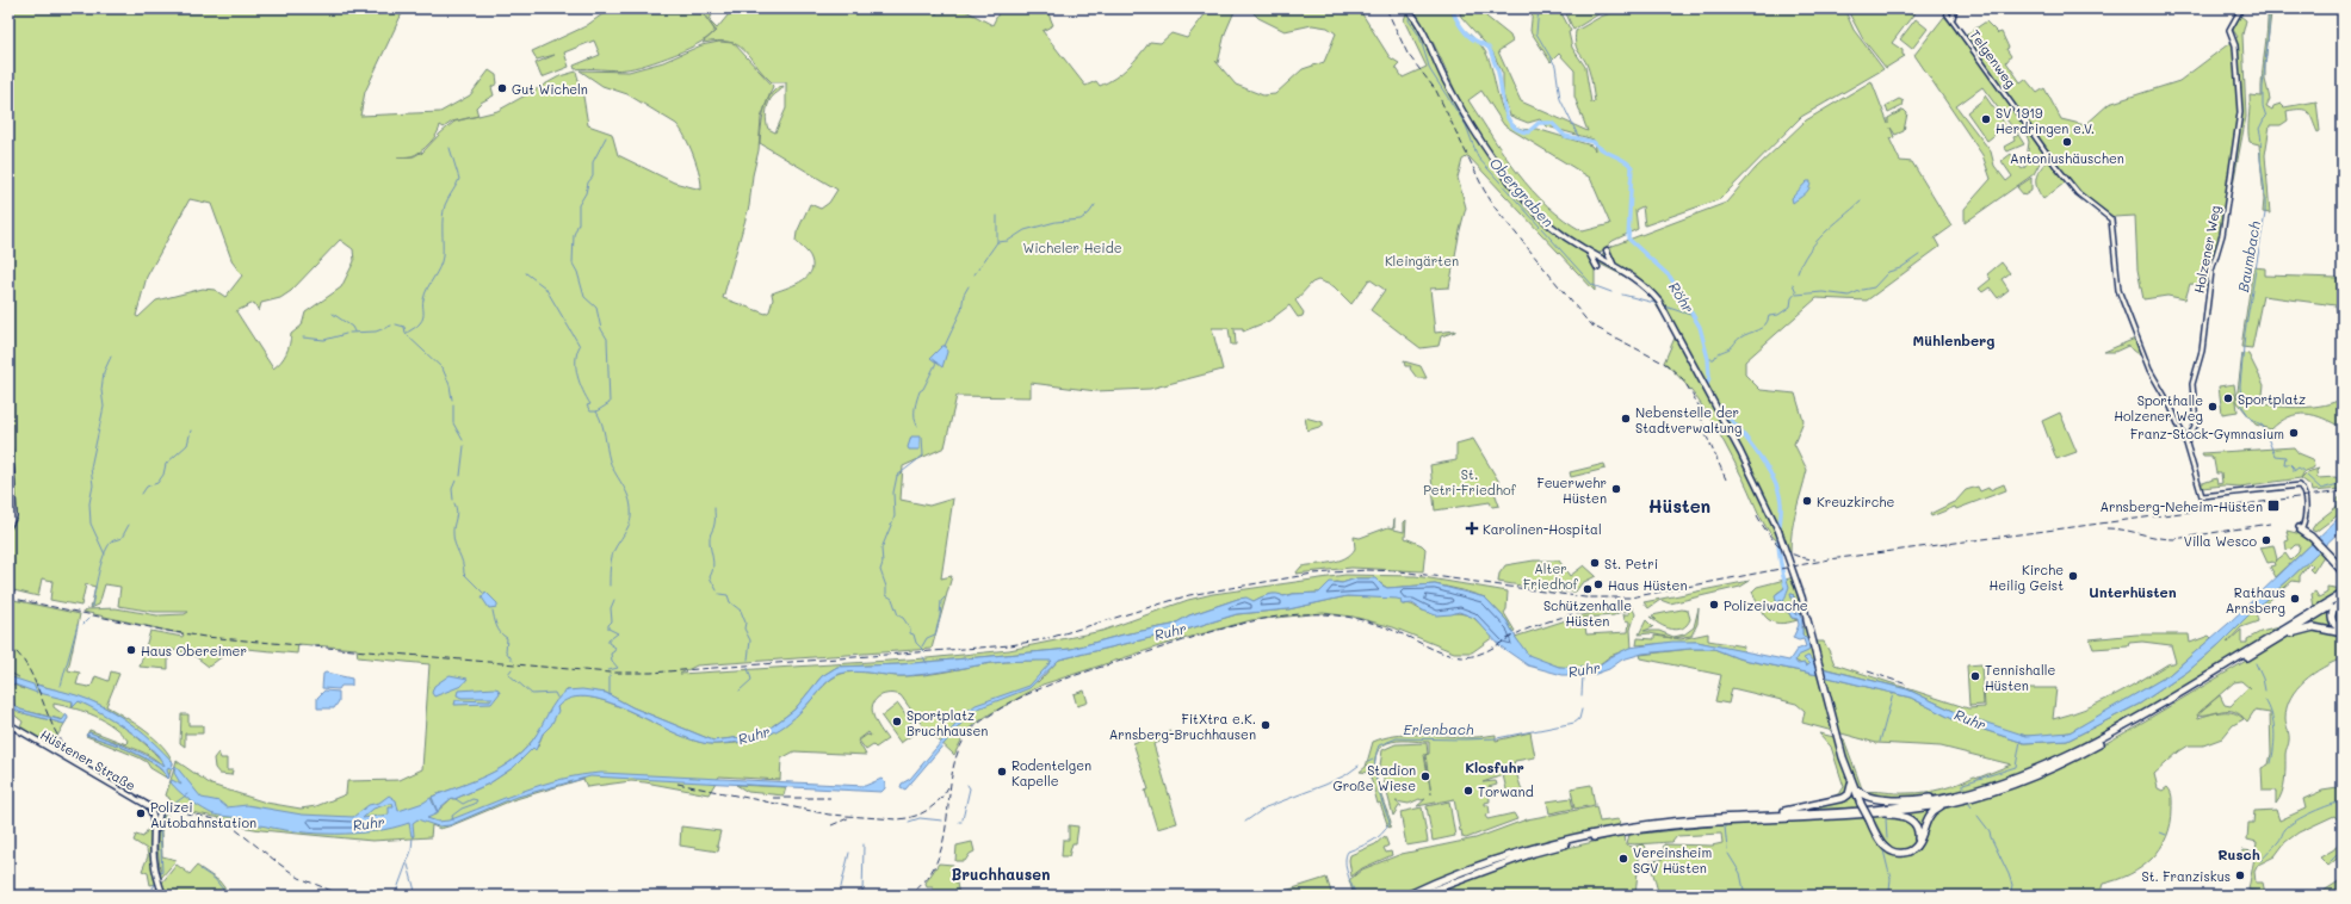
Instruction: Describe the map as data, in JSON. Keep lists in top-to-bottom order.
{
  "streets": {
    "main road": ["Telgenweg", "Holzener Weg", "Hüstener Straße"]
  },
  "crossings": [
    ["Telgenweg", "Holzener Weg"]
  ],
  "districts": [
    "Mühlenberg",
    "Hüsten",
    "Unterhüsten",
    "Klosfuhr",
    "Rusch",
    "Bruchhausen"
  ],
  "water": [
    "Obergraben",
    "Baumbach",
    "Röhr",
    "Ruhr",
    "Erlenbach"
  ],
  "parks": [
    "Wicheler Heide",
    "Kleingärten",
    "St. Petri-Friedhof",
    "Alter Friedhof"
  ],
  "places": {
    "other": [
      "Gut Wicheln",
      "SV 1919 Herdringen e.V.",
      "Antoniushäuschen",
      "Sportplatz",
      "Sporthalle Holzener Weg",
      "Nebenstelle der Stadtverwaltung",
      "Franz-Stock-Gymnasium",
      "Feuerwehr Hüsten",
      "Kreuzkirche",
      "Villa Wesco",
      "St. Petri",
      "Kirche Heilig Geist",
      "Haus Hüsten",
      "Schützenhalle Hüsten",
      "Rathaus Arnsberg",
      "Polizeiwache",
      "Haus Obereimer",
      "Tennishalle Hüsten",
      "Sportplatz Bruchhausen",
      "FitXtra e.K. Arnsberg-Bruchhausen",
      "Rodentelgen Kapelle",
      "Stadion Große Wiese",
      "Torwand",
      "Polizei Autobahnstation",
      "Vereinsheim SGV Hüsten",
      "St. Franziskus"
    ],
    "transit": ["Arnsberg-Neheim-Hüsten"],
    "health": ["Karolinen-Hospital"]
  }
}
